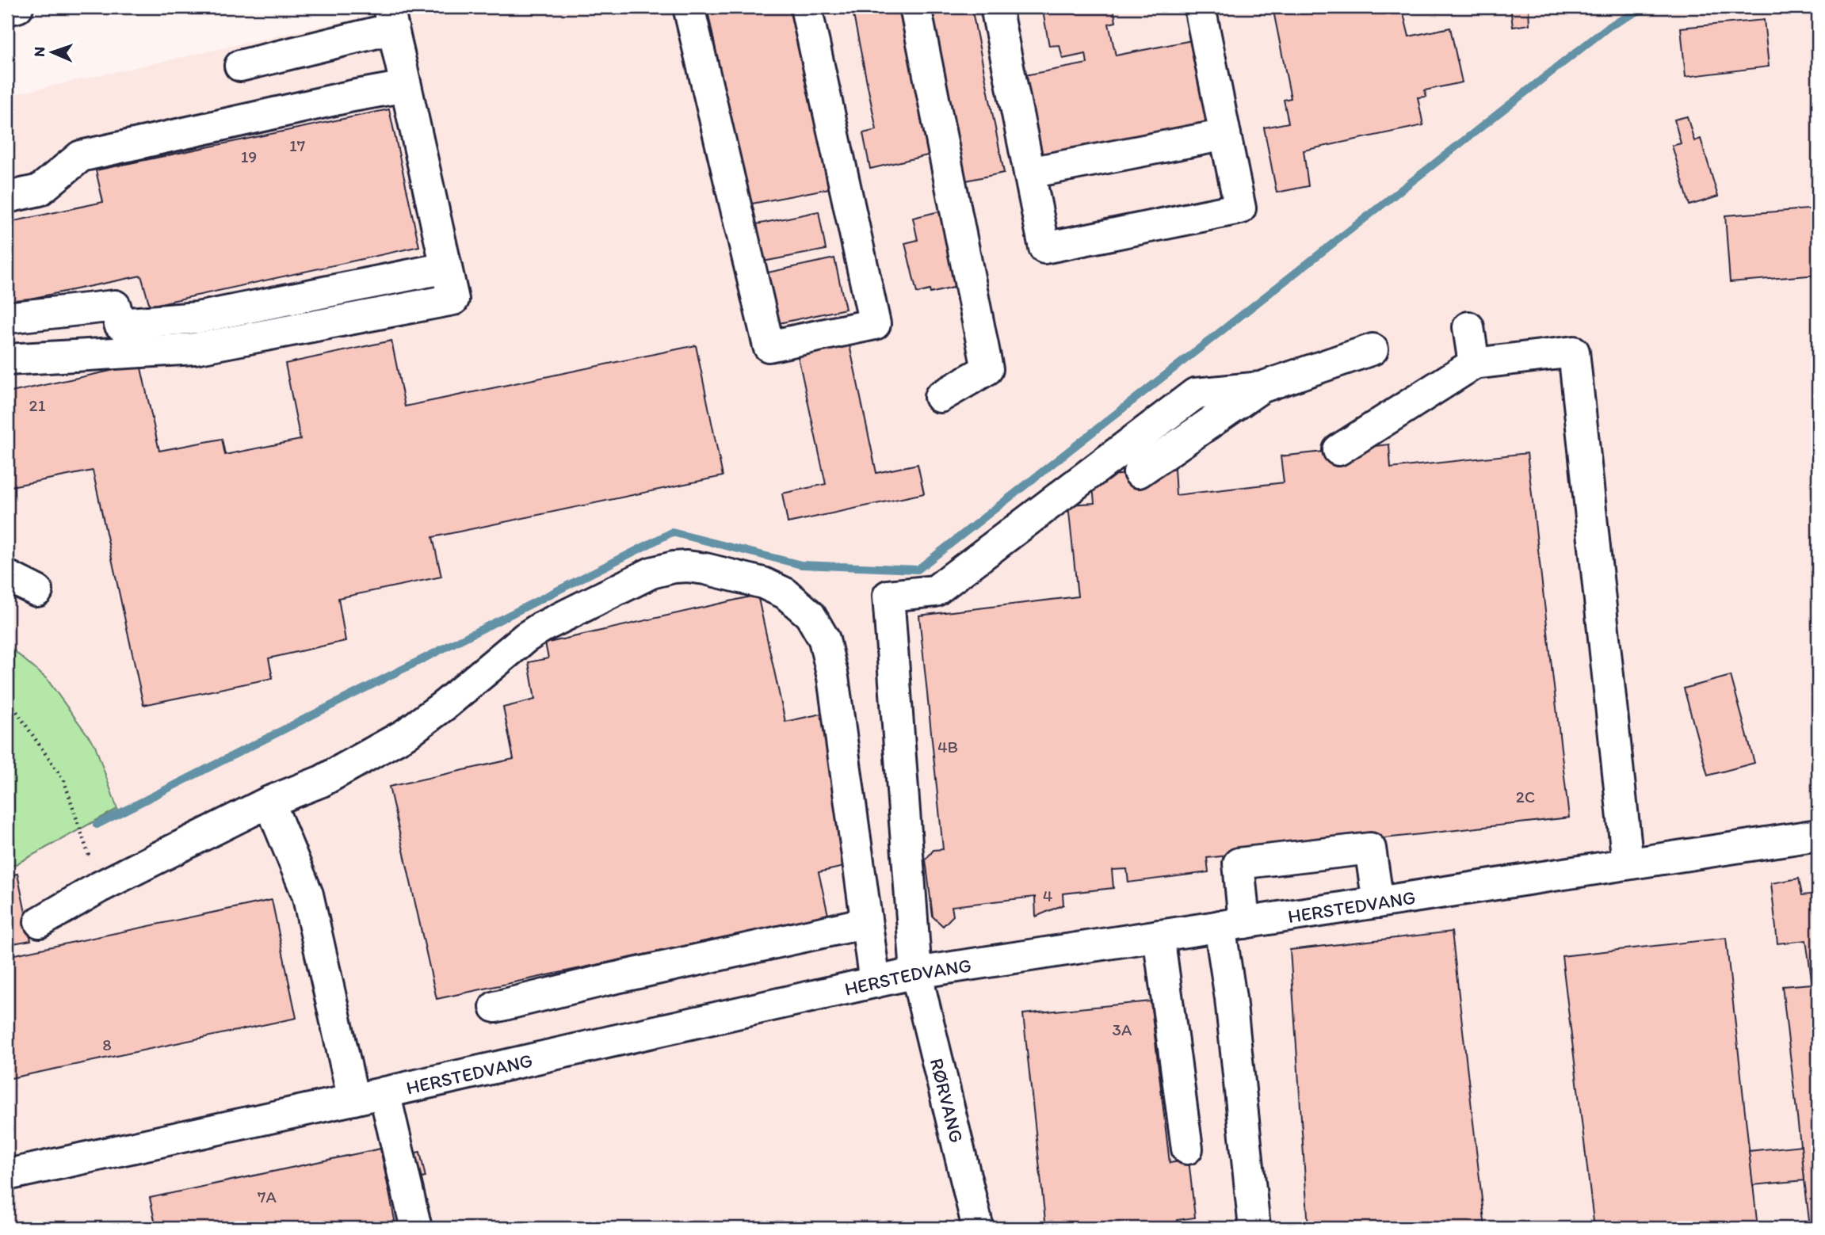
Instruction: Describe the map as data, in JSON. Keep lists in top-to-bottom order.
{
  "streets": {
    "street": ["HERSTEDVANG", "RØRVANG"]
  },
  "crossings": [
    ["HERSTEDVANG", "RØRVANG"]
  ],
  "house_numbers": [
    "17",
    "19",
    "21",
    "4B",
    "2C",
    "4",
    "3A",
    "8",
    "7A"
  ],
  "north": "left"
}
